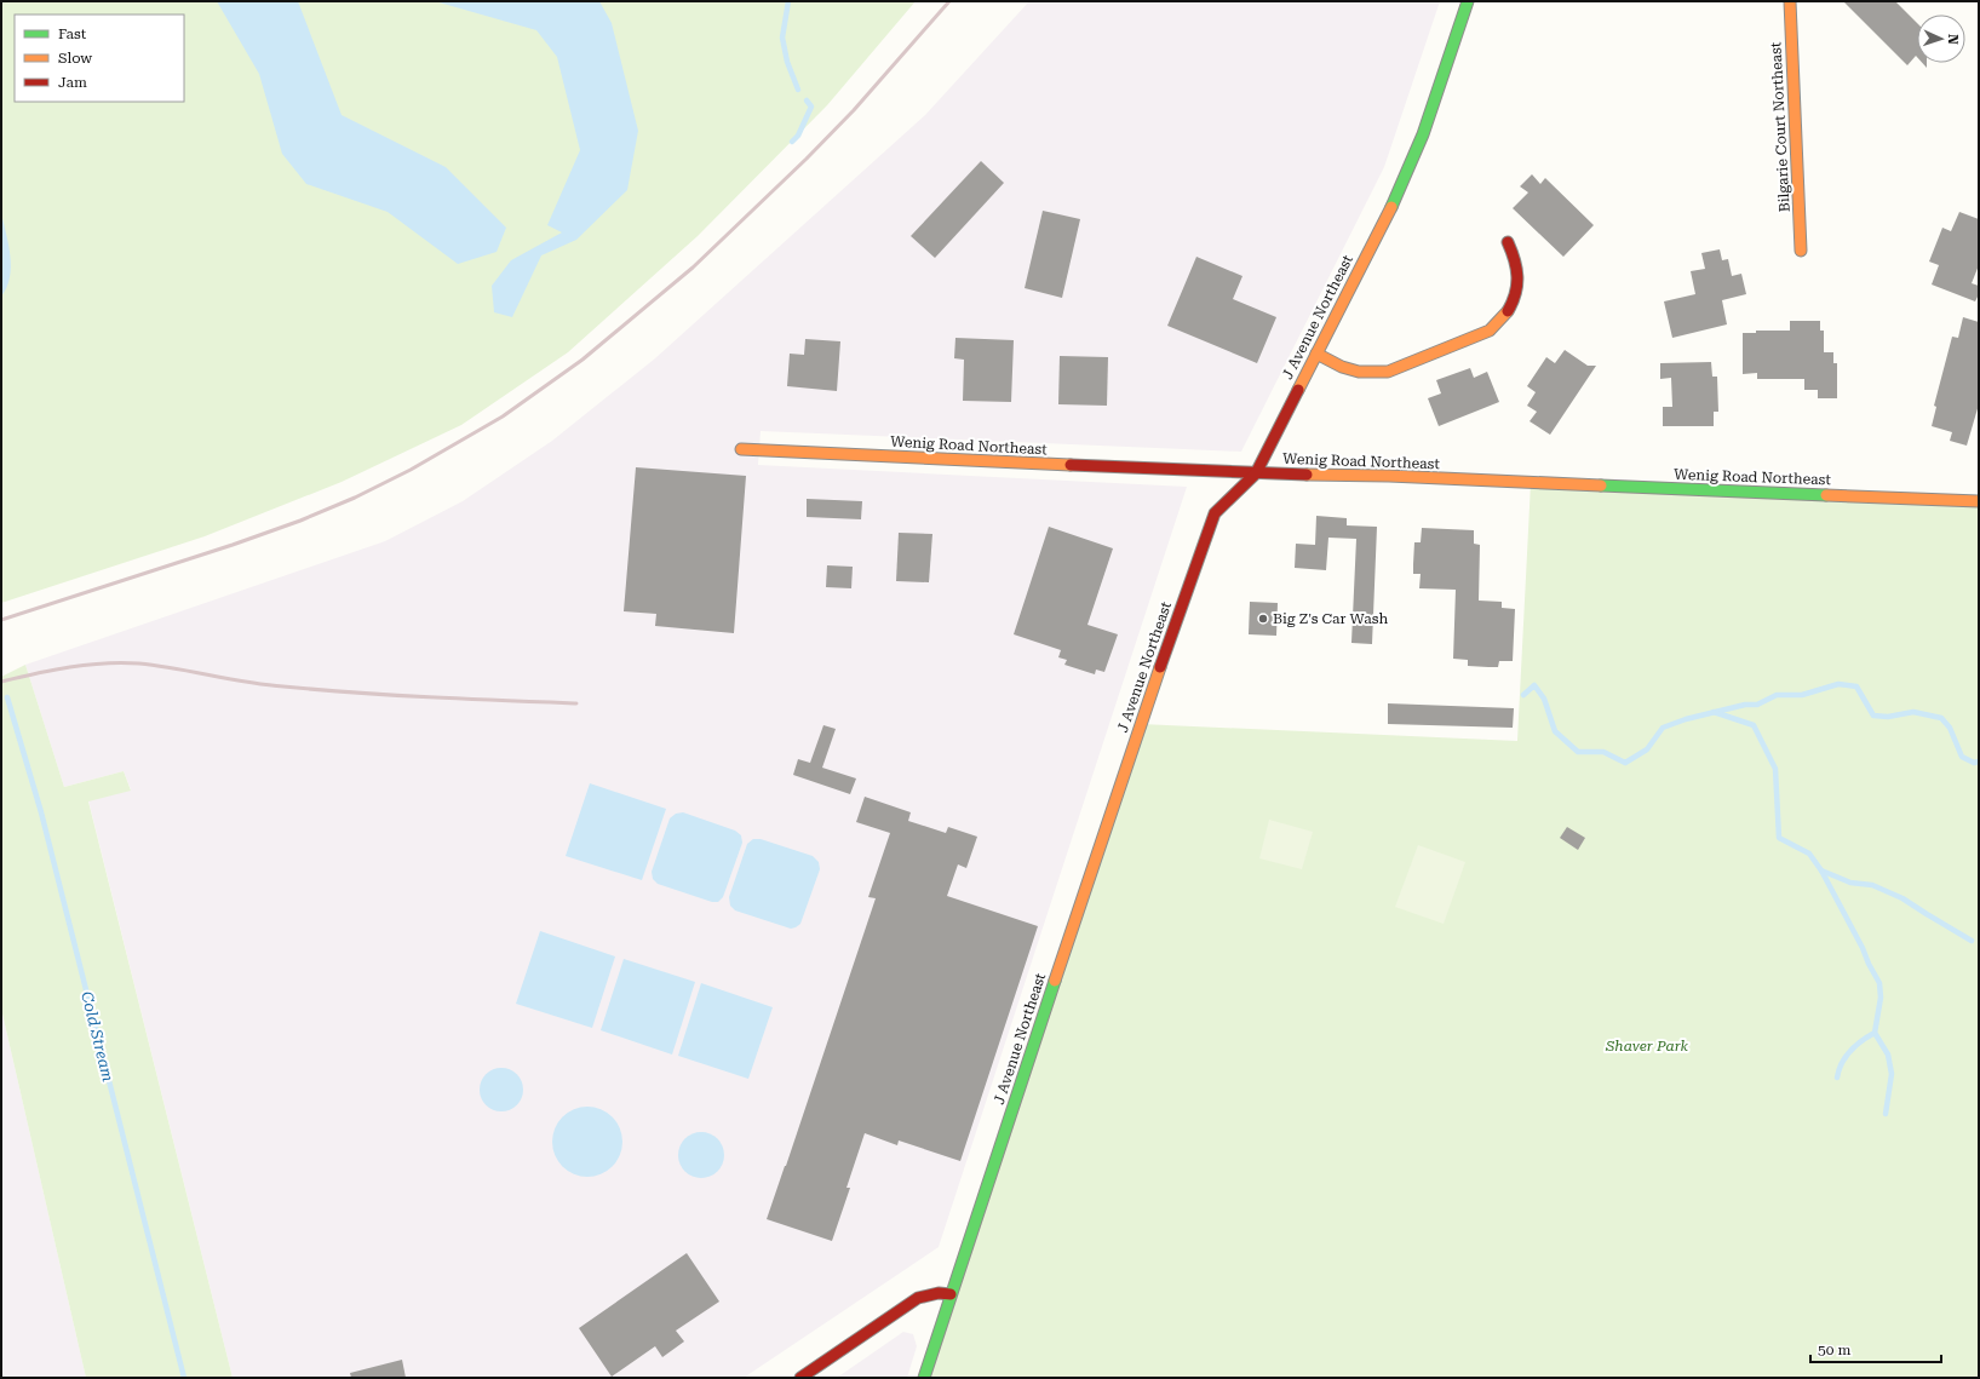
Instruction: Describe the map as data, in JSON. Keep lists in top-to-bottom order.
{
  "streets": {
    "street": ["Bilgarie Court Northeast", "J Avenue Northeast", "Wenig Road Northeast"]
  },
  "crossings": [
    ["J Avenue Northeast", "Wenig Road Northeast"]
  ],
  "water": ["Cold Stream"],
  "parks": ["Shaver Park"],
  "places": ["Big Z's Car Wash"],
  "legend": ["Fast", "Slow", "Jam"],
  "scale_bar": "50 m",
  "north": "right"
}
